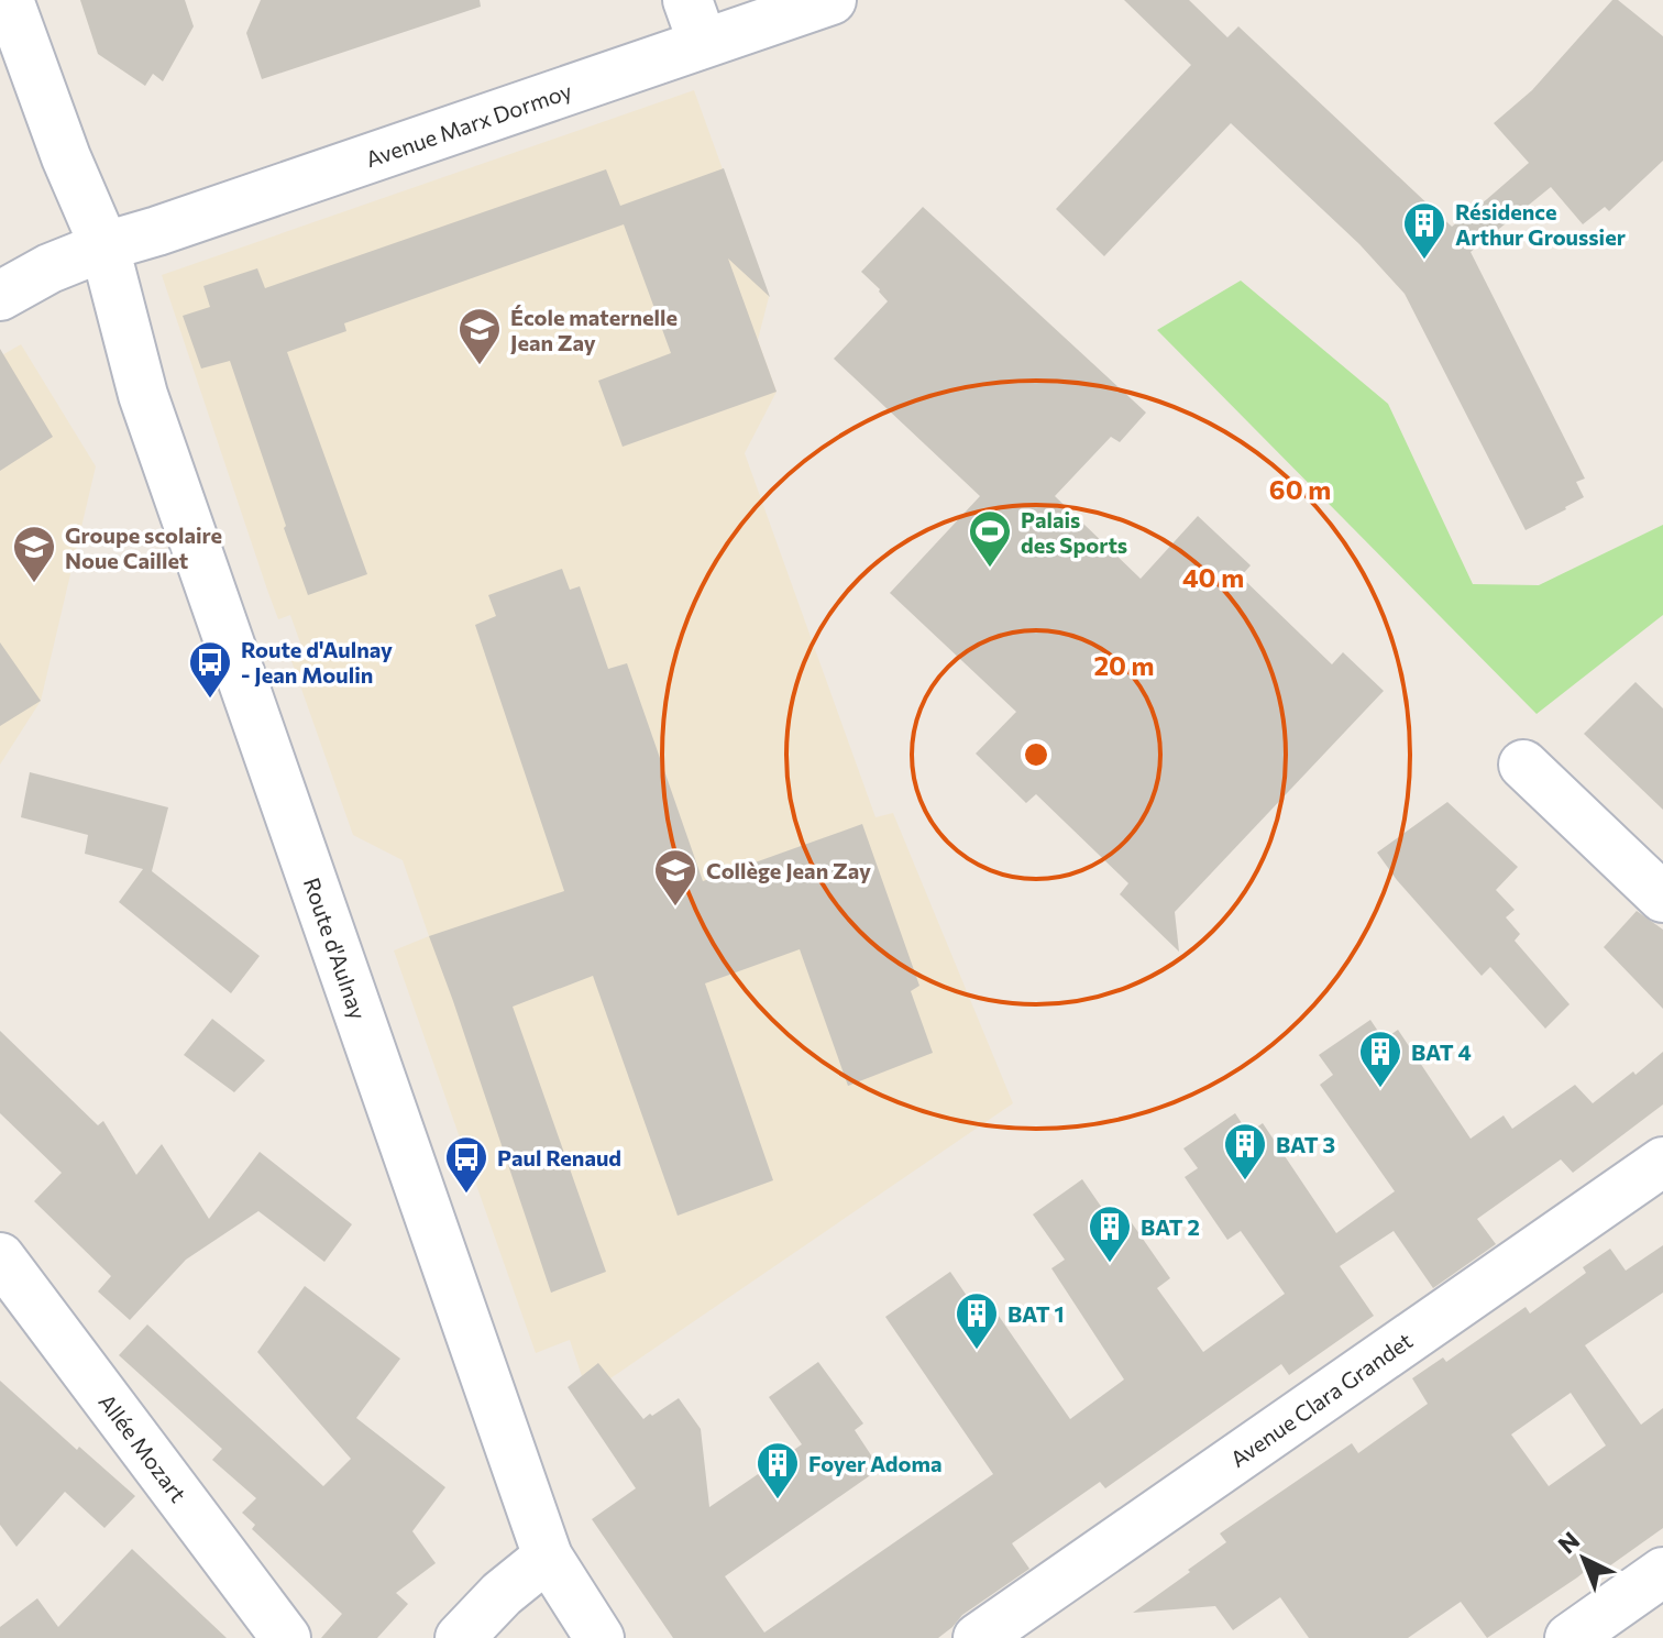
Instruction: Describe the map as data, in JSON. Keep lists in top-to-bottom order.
{
  "streets": {
    "street": [
      "Avenue Marx Dormoy",
      "Route d'Aulnay",
      "Avenue Clara Grandet",
      "Allée Mozart"
    ]
  },
  "crossings": [
    ["Avenue Marx Dormoy", "Route d'Aulnay"]
  ],
  "places": {
    "building": [
      "Résidence Arthur Groussier",
      "BAT 4",
      "BAT 3",
      "BAT 2",
      "BAT 1",
      "Foyer Adoma"
    ],
    "school or university": ["École maternelle Jean Zay", "Groupe scolaire Noue Caillet", "Collège Jean Zay"],
    "sports": ["Palais des Sports"],
    "bus stop": ["Route d'Aulnay - Jean Moulin", "Paul Renaud"]
  },
  "north": "top left",
  "rings": ["60 m", "40 m", "20 m"]
}
